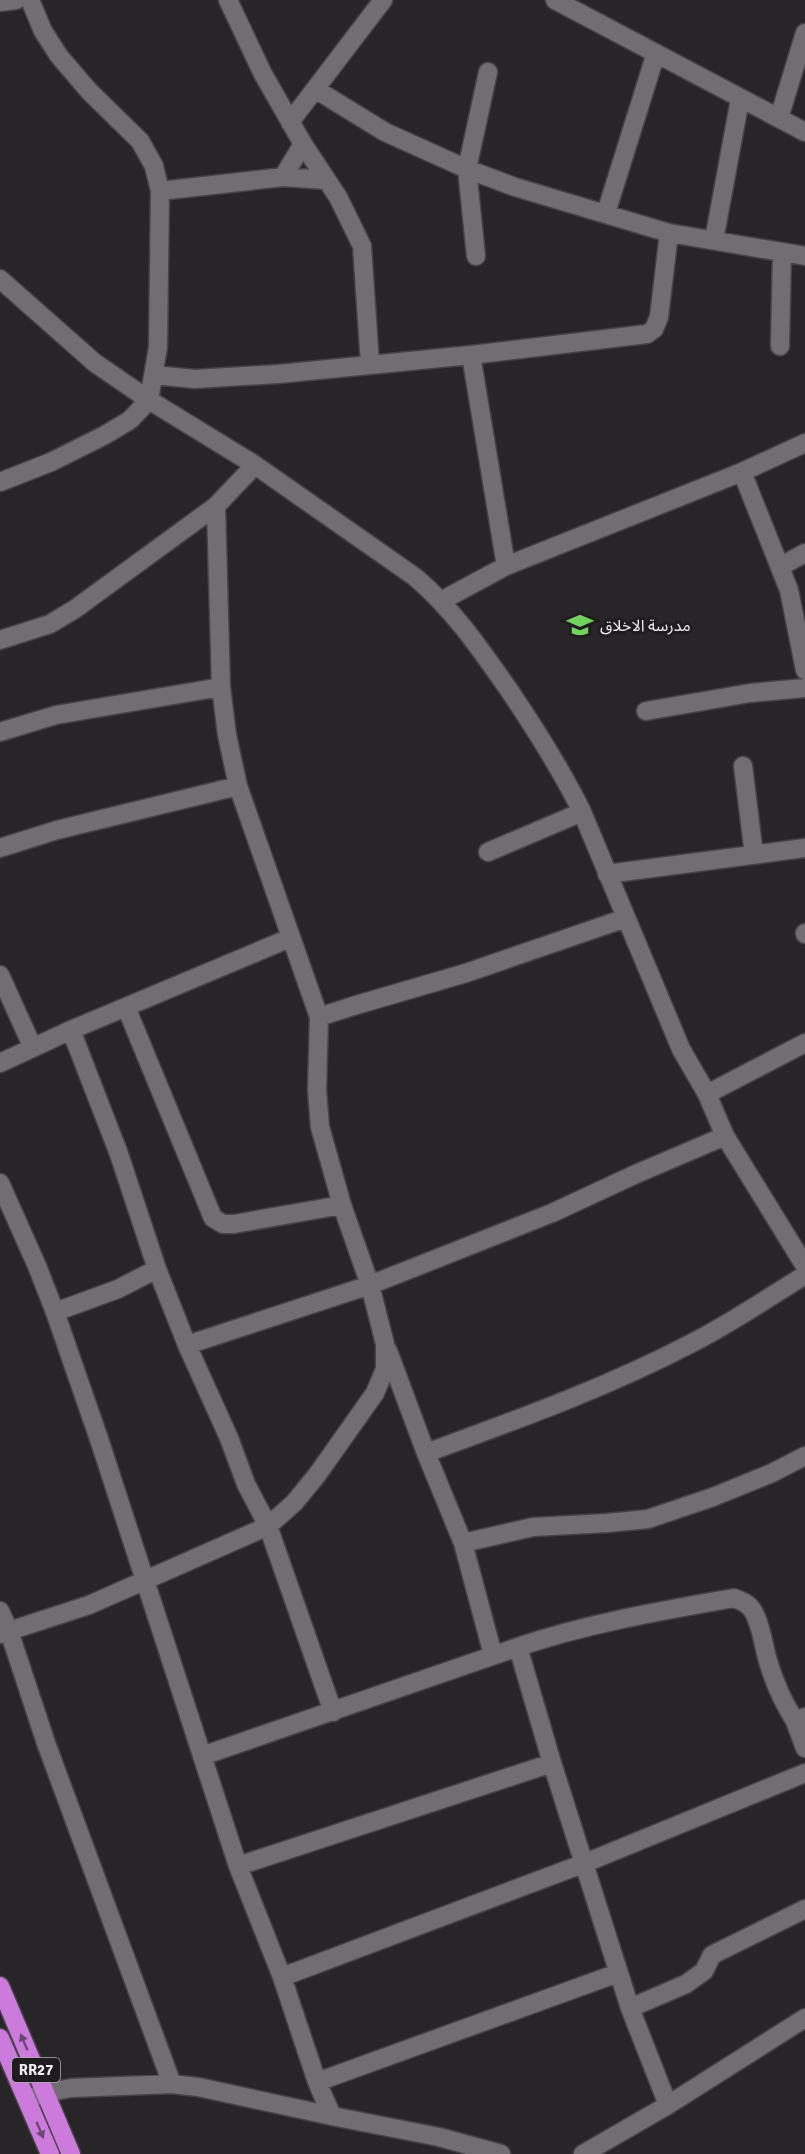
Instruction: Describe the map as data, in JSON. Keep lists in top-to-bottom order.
{
  "streets": {
    "highway": ["RR27"]
  },
  "places": {
    "school or university": ["مدرسة الاخلاق"]
  }
}
